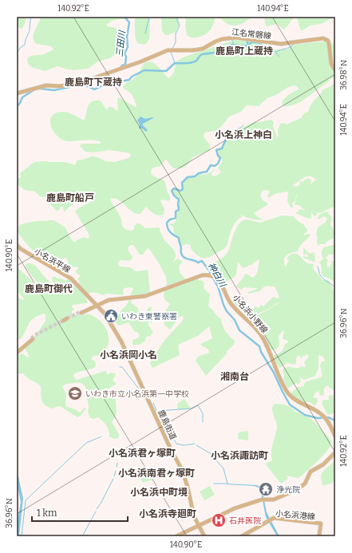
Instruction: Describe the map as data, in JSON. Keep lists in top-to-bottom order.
{
  "streets": {
    "main road": [
      "江名常磐線",
      "小名浜平線",
      "小名浜小野線",
      "鹿島街道",
      "小名浜港線"
    ]
  },
  "crossings": [
    ["小名浜平線", "小名浜小野線"],
    ["小名浜平線", "鹿島街道"],
    ["小名浜小野線", "鹿島街道"]
  ],
  "districts": [
    "鹿島町上蔵持",
    "鹿島町下蔵持",
    "小名浜上神白",
    "鹿島町船戸",
    "鹿島町御代",
    "小名浜岡小名",
    "湘南台",
    "小名浜君ヶ塚町",
    "小名浜諏訪町",
    "小名浜南君ヶ塚町",
    "小名浜中町境",
    "小名浜寺廻町"
  ],
  "water": ["三田川", "神白川"],
  "places": {
    "public building": ["いわき東警察署"],
    "school or university": ["いわき市立小名浜第一中学校"],
    "temple": ["浄光院"],
    "hospital": ["石井医院"]
  },
  "scale_bar": "1 km",
  "coordinates": [
    "140.92°E",
    "140.94°E",
    "36.98°N",
    "140.90°E",
    "36.96°N"
  ]
}
